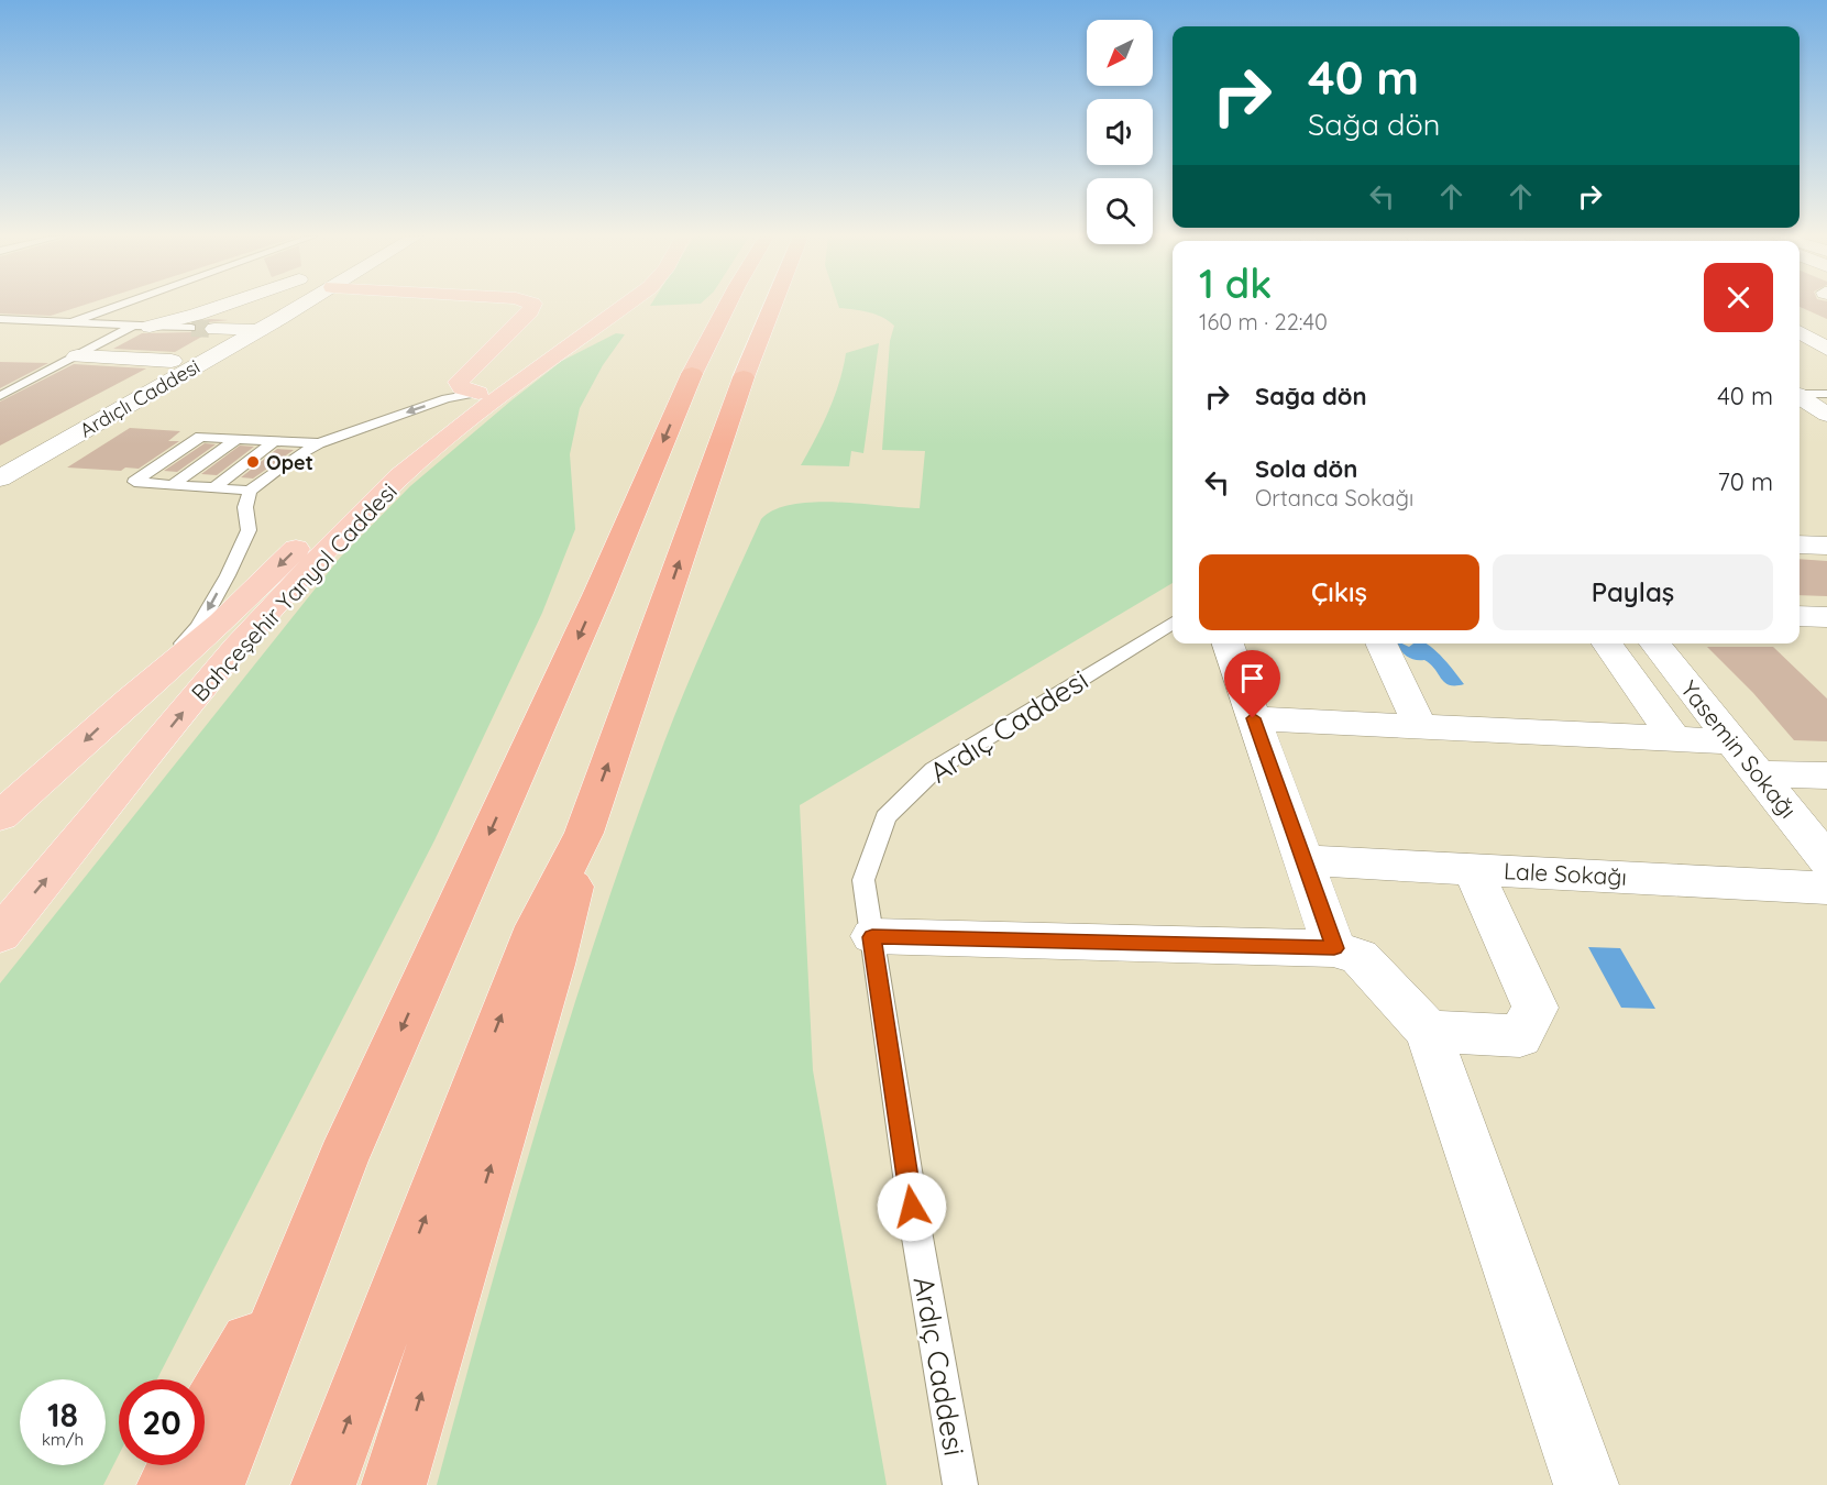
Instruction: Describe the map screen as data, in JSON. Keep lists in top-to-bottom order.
{
  "streets": {
    "main road": ["Bahçeşehir Yanyol Caddesi"],
    "street": ["Ardıçlı Caddesi", "Yasemin Sokağı", "Lale Sokağı"],
    "lane": ["Ardıç Caddesi"]
  },
  "places": ["Opet"],
  "north": "bottom left",
  "page": {
    "turn": ["40 m", "Sağa dön"],
    "heading": ["1 dk", "160 m · 22:40"],
    "list": [
      {
        "name": "Sağa dön",
        "value": "40 m"
      },
      {
        "name": "Sola dön",
        "note": "Ortanca Sokağı",
        "value": "70 m"
      }
    ],
    "buttons": ["Çıkış", "Paylaş"],
    "speed": "18 km/h",
    "limit": "20"
  }
}
